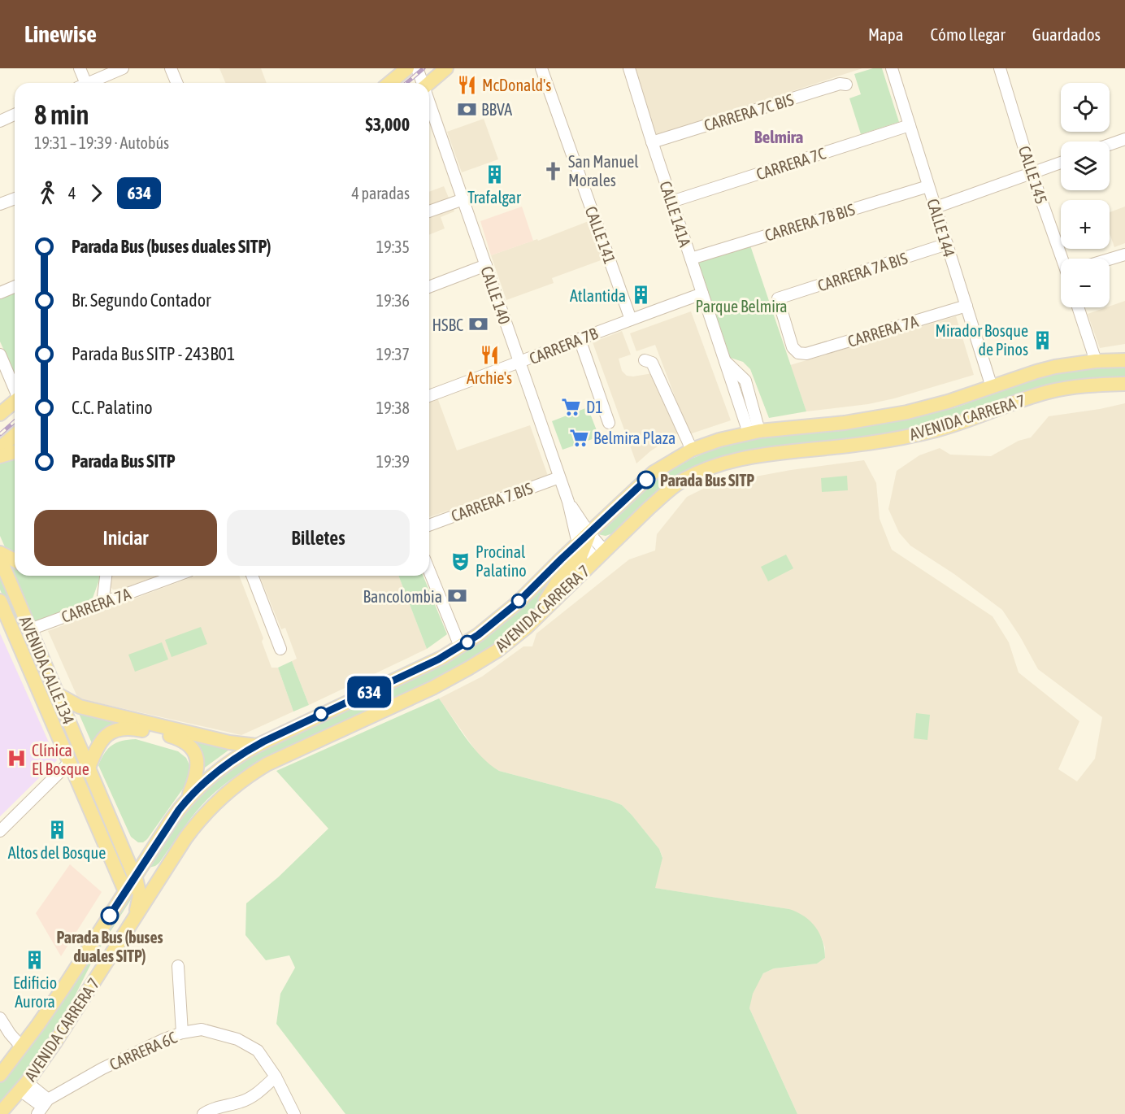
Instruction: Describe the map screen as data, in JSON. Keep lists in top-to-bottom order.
{
  "streets": {
    "main road": ["AVENIDA CARRERA 7", "AVENIDA CALLE 134"],
    "street": [
      "CARRERA 7C BIS",
      "CARRERA 7C",
      "CALLE 145",
      "CALLE 141A",
      "CARRERA 7B BIS",
      "CALLE 144",
      "CALLE 141",
      "CARRERA 7A BIS",
      "CALLE 140",
      "CARRERA 7A",
      "CARRERA 7B",
      "CARRERA 7 BIS",
      "CARRERA 6C"
    ]
  },
  "crossings": [
    ["CARRERA 7C BIS", "CALLE 141A"],
    ["CARRERA 7C", "CALLE 141A"],
    ["CARRERA 7C", "CALLE 144"],
    ["CALLE 141A", "CARRERA 7B BIS"],
    ["CALLE 141A", "CARRERA 7B"],
    ["CALLE 141A", "AVENIDA CARRERA 7"],
    ["CARRERA 7B BIS", "CALLE 144"],
    ["CALLE 144", "CARRERA 7A BIS"],
    ["CALLE 144", "CARRERA 7A"],
    ["CALLE 144", "AVENIDA CARRERA 7"],
    ["CALLE 141", "CARRERA 7B"],
    ["CARRERA 7A BIS", "CARRERA 7A"],
    ["CALLE 140", "CARRERA 7B"],
    ["CALLE 140", "AVENIDA CARRERA 7"],
    ["CALLE 140", "CARRERA 7 BIS"],
    ["CARRERA 7A", "AVENIDA CALLE 134"],
    ["AVENIDA CARRERA 7", "AVENIDA CALLE 134"]
  ],
  "districts": ["Belmira"],
  "parks": ["Parque Belmira"],
  "places": {
    "restaurant": ["McDonald's", "Archie's"],
    "bank": ["BBVA", "HSBC", "Bancolombia"],
    "church": ["San Manuel Morales"],
    "building": [
      "Trafalgar",
      "Atlantida",
      "Mirador Bosque de Pinos",
      "Altos del Bosque",
      "Edificio Aurora"
    ],
    "supermarket": ["D1", "Belmira Plaza"],
    "other": ["Parada Bus SITP", "Parada Bus (buses duales SITP)"],
    "theatre": ["Procinal Palatino"],
    "hospital": ["Clínica El Bosque"]
  },
  "lines": ["bus line 634"],
  "page": {
    "header": "Linewise",
    "nav": ["Mapa", "Cómo llegar", "Guardados"],
    "on_map": "634",
    "map_buttons": ["+", "−"],
    "heading": ["8 min", "19:31 – 19:39 · Autobús", "$3,000"],
    "legs": ["4", "634", "4 paradas"],
    "list": [
      {
        "name": "Parada Bus (buses duales SITP)",
        "value": "19:35"
      },
      {
        "name": "Br. Segundo Contador",
        "value": "19:36"
      },
      {
        "name": "Parada Bus SITP - 243B01",
        "value": "19:37"
      },
      {
        "name": "C.C. Palatino",
        "value": "19:38"
      },
      {
        "name": "Parada Bus SITP",
        "value": "19:39"
      }
    ],
    "buttons": ["Iniciar", "Billetes"]
  }
}
